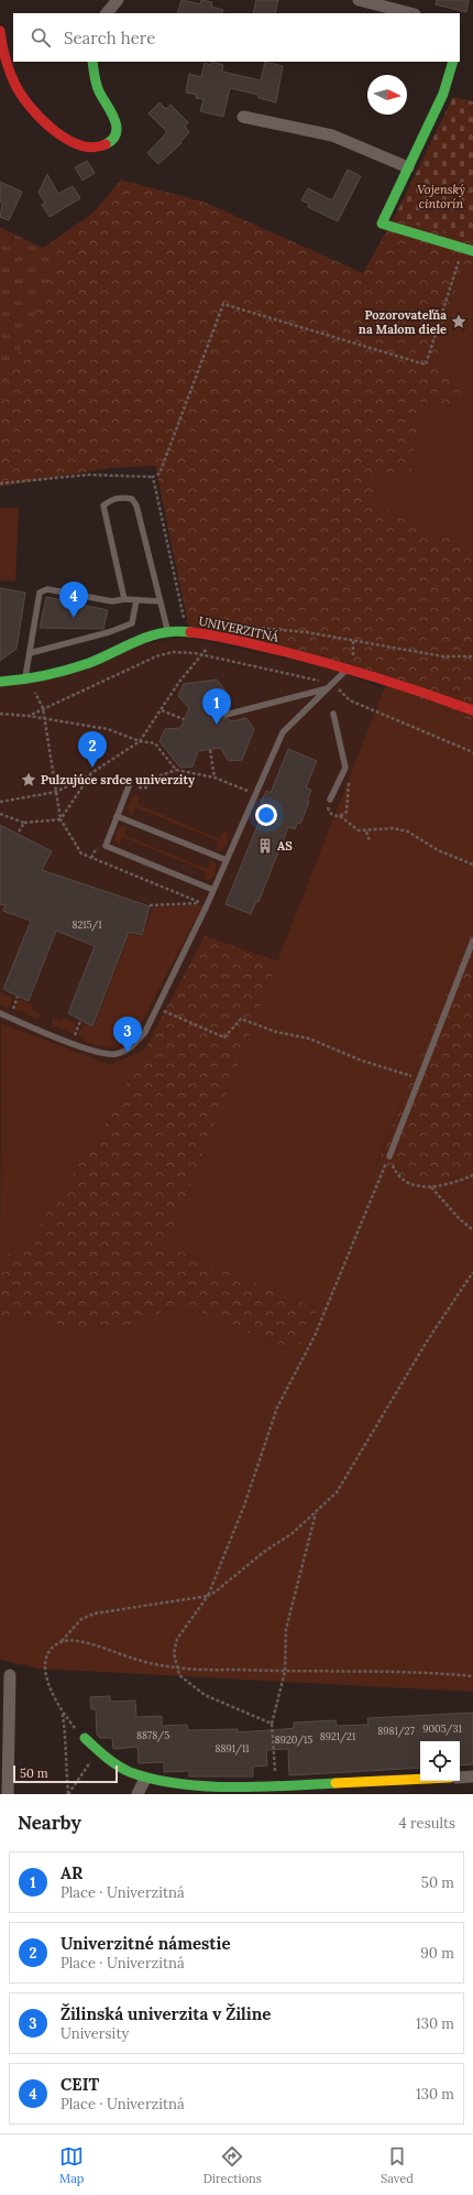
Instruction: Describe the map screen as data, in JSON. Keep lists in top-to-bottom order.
{
  "streets": {
    "street": ["UNIVERZITNÁ"]
  },
  "parks": ["Vojenský cintorín"],
  "places": {
    "place": ["Pozorovateľňa na Malom diele", "Pulzujúce srdce univerzity"],
    "building": ["AS"]
  },
  "house_numbers": [
    "8215/1",
    "9005/31",
    "8981/27",
    "8878/5",
    "8921/21",
    "8920/15",
    "8891/11"
  ],
  "scale_bar": "50 m",
  "north": "right",
  "page": {
    "search": "Search here",
    "pins": [
      "4",
      "1",
      "2",
      "3"
    ],
    "scale": "50 m",
    "heading": ["Nearby", "4 results"],
    "list": [
      {
        "mark": "1",
        "name": "AR",
        "note": "Place · Univerzitná",
        "value": "50 m"
      },
      {
        "mark": "2",
        "name": "Univerzitné námestie",
        "note": "Place · Univerzitná",
        "value": "90 m"
      },
      {
        "mark": "3",
        "name": "Žilinská univerzita v Žiline",
        "note": "University",
        "value": "130 m"
      },
      {
        "mark": "4",
        "name": "CEIT",
        "note": "Place · Univerzitná",
        "value": "130 m"
      }
    ],
    "nav": ["Map", "Directions", "Saved"]
  }
}
